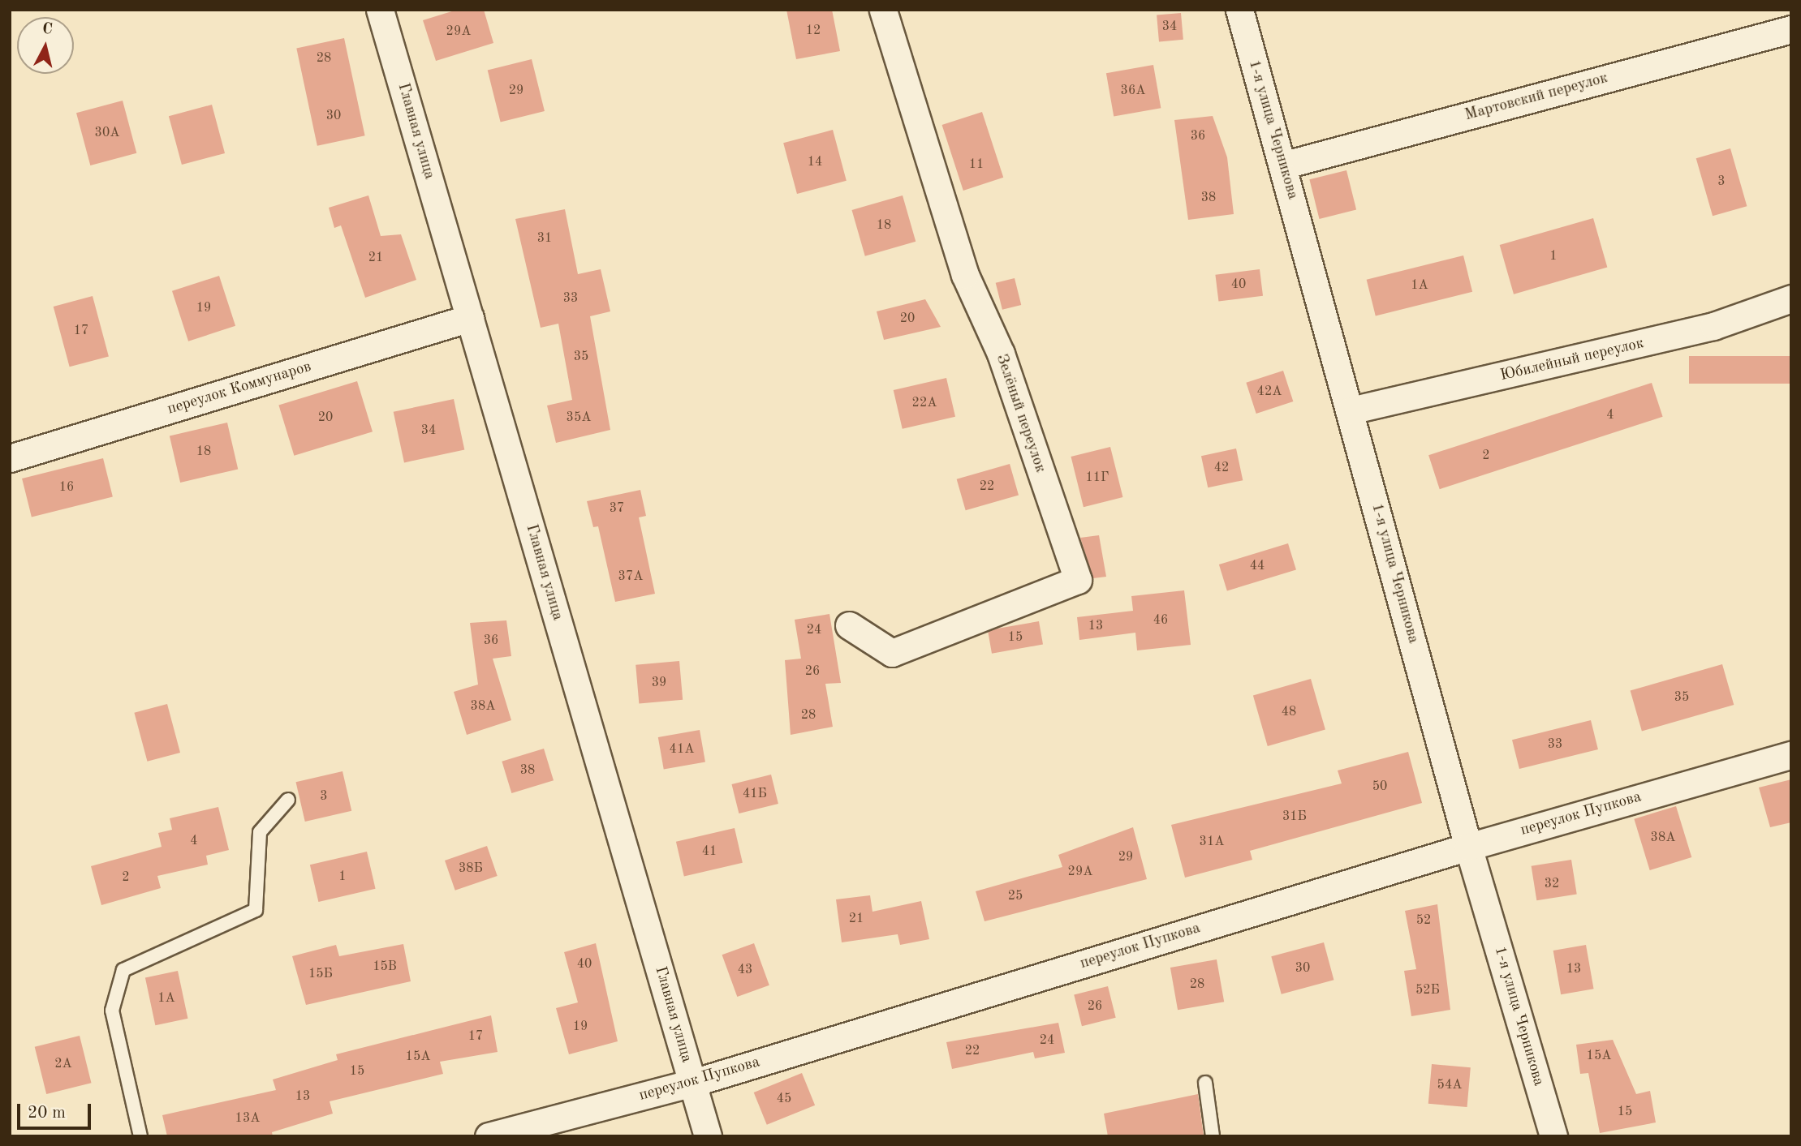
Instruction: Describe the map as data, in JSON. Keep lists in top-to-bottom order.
{
  "streets": {
    "street": [
      "Мартовский переулок",
      "1-я улица Черникова",
      "Главная улица",
      "Юбилейный переулок",
      "переулок Коммунаров",
      "Зелёный переулок",
      "переулок Пупкова"
    ]
  },
  "crossings": [
    ["Мартовский переулок", "1-я улица Черникова"],
    ["1-я улица Черникова", "Юбилейный переулок"],
    ["1-я улица Черникова", "переулок Пупкова"],
    ["Главная улица", "переулок Коммунаров"],
    ["Главная улица", "переулок Пупкова"]
  ],
  "house_numbers": [
    "34",
    "12",
    "29А",
    "28",
    "29",
    "36А",
    "30",
    "30А",
    "36",
    "14",
    "11",
    "3",
    "38",
    "18",
    "31",
    "1",
    "21",
    "40",
    "1А",
    "33",
    "19",
    "20",
    "17",
    "35",
    "42А",
    "22А",
    "4",
    "20",
    "35А",
    "34",
    "18",
    "2",
    "42",
    "11Г",
    "22",
    "16",
    "37",
    "44",
    "37А",
    "46",
    "13",
    "24",
    "15",
    "36",
    "26",
    "39",
    "35",
    "38А",
    "48",
    "28",
    "33",
    "41А",
    "38",
    "50",
    "41Б",
    "3",
    "31Б",
    "38А",
    "4",
    "31А",
    "41",
    "29",
    "38Б",
    "29А",
    "1",
    "2",
    "32",
    "25",
    "21",
    "52",
    "40",
    "15В",
    "30",
    "13",
    "43",
    "15Б",
    "28",
    "52Б",
    "1А",
    "26",
    "19",
    "17",
    "24",
    "22",
    "15А",
    "15А",
    "2А",
    "15",
    "54А",
    "13",
    "45",
    "15",
    "13А"
  ],
  "scale_bar": "20 m",
  "north": "top"
}
